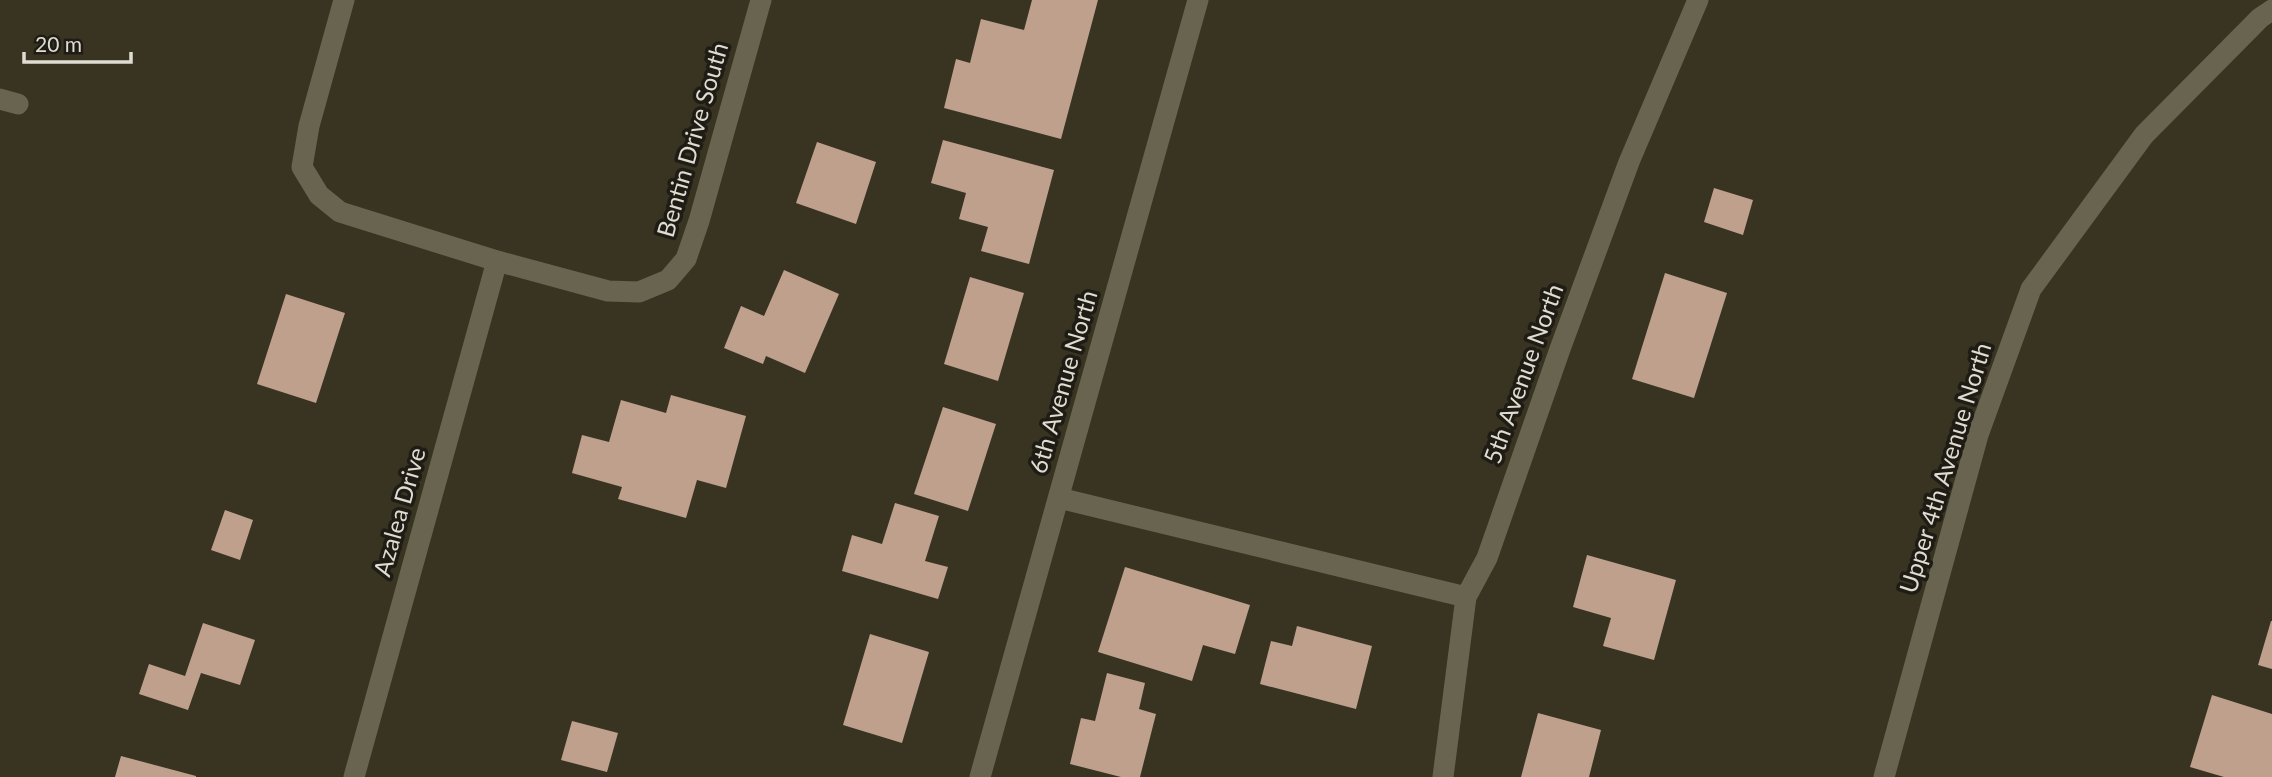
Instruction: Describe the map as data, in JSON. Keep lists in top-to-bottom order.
{
  "streets": {
    "street": [
      "Bentin Drive South",
      "5th Avenue North",
      "6th Avenue North",
      "Upper 4th Avenue North",
      "Azalea Drive"
    ]
  },
  "crossings": [
    ["Bentin Drive South", "Azalea Drive"]
  ],
  "scale_bar": "20 m"
}
